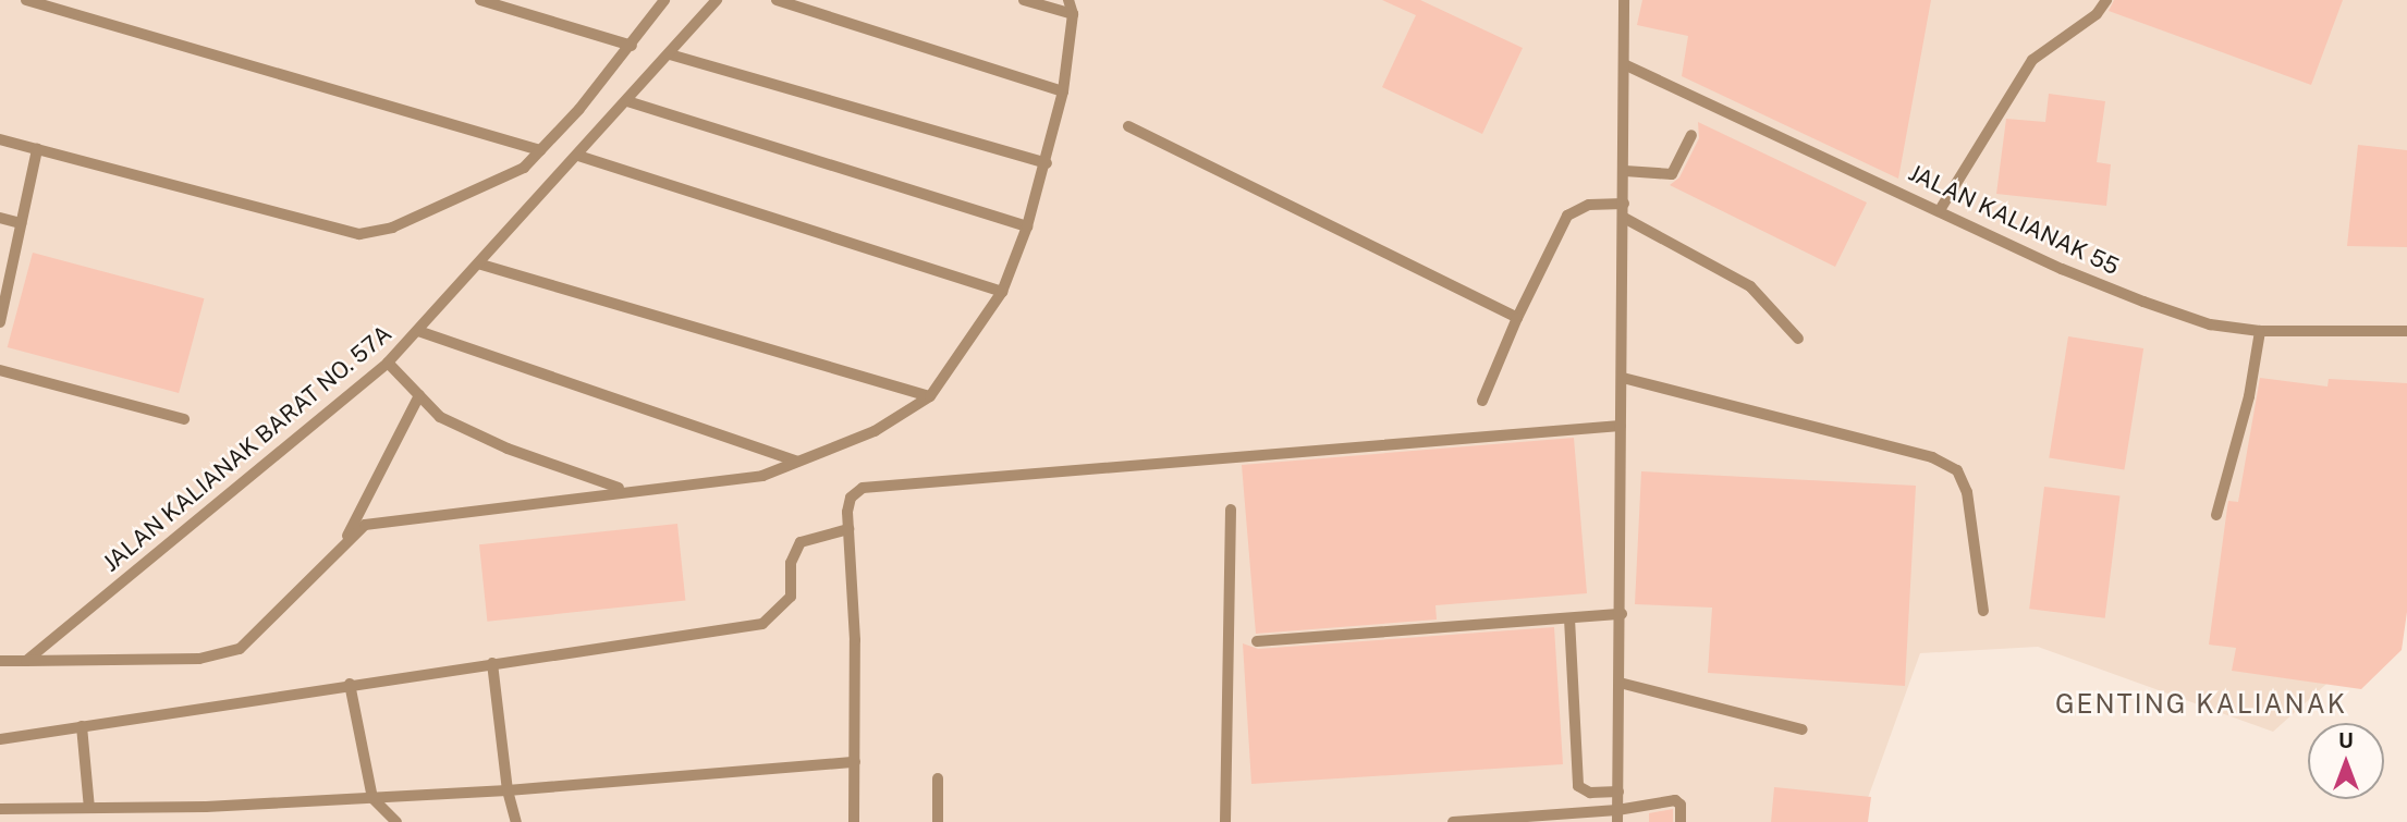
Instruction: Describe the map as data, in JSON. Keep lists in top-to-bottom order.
{
  "streets": {
    "lane": ["JALAN KALIANAK 55", "JALAN KALIANAK BARAT NO. 57A"]
  },
  "districts": ["GENTING KALIANAK"],
  "north": "top"
}
